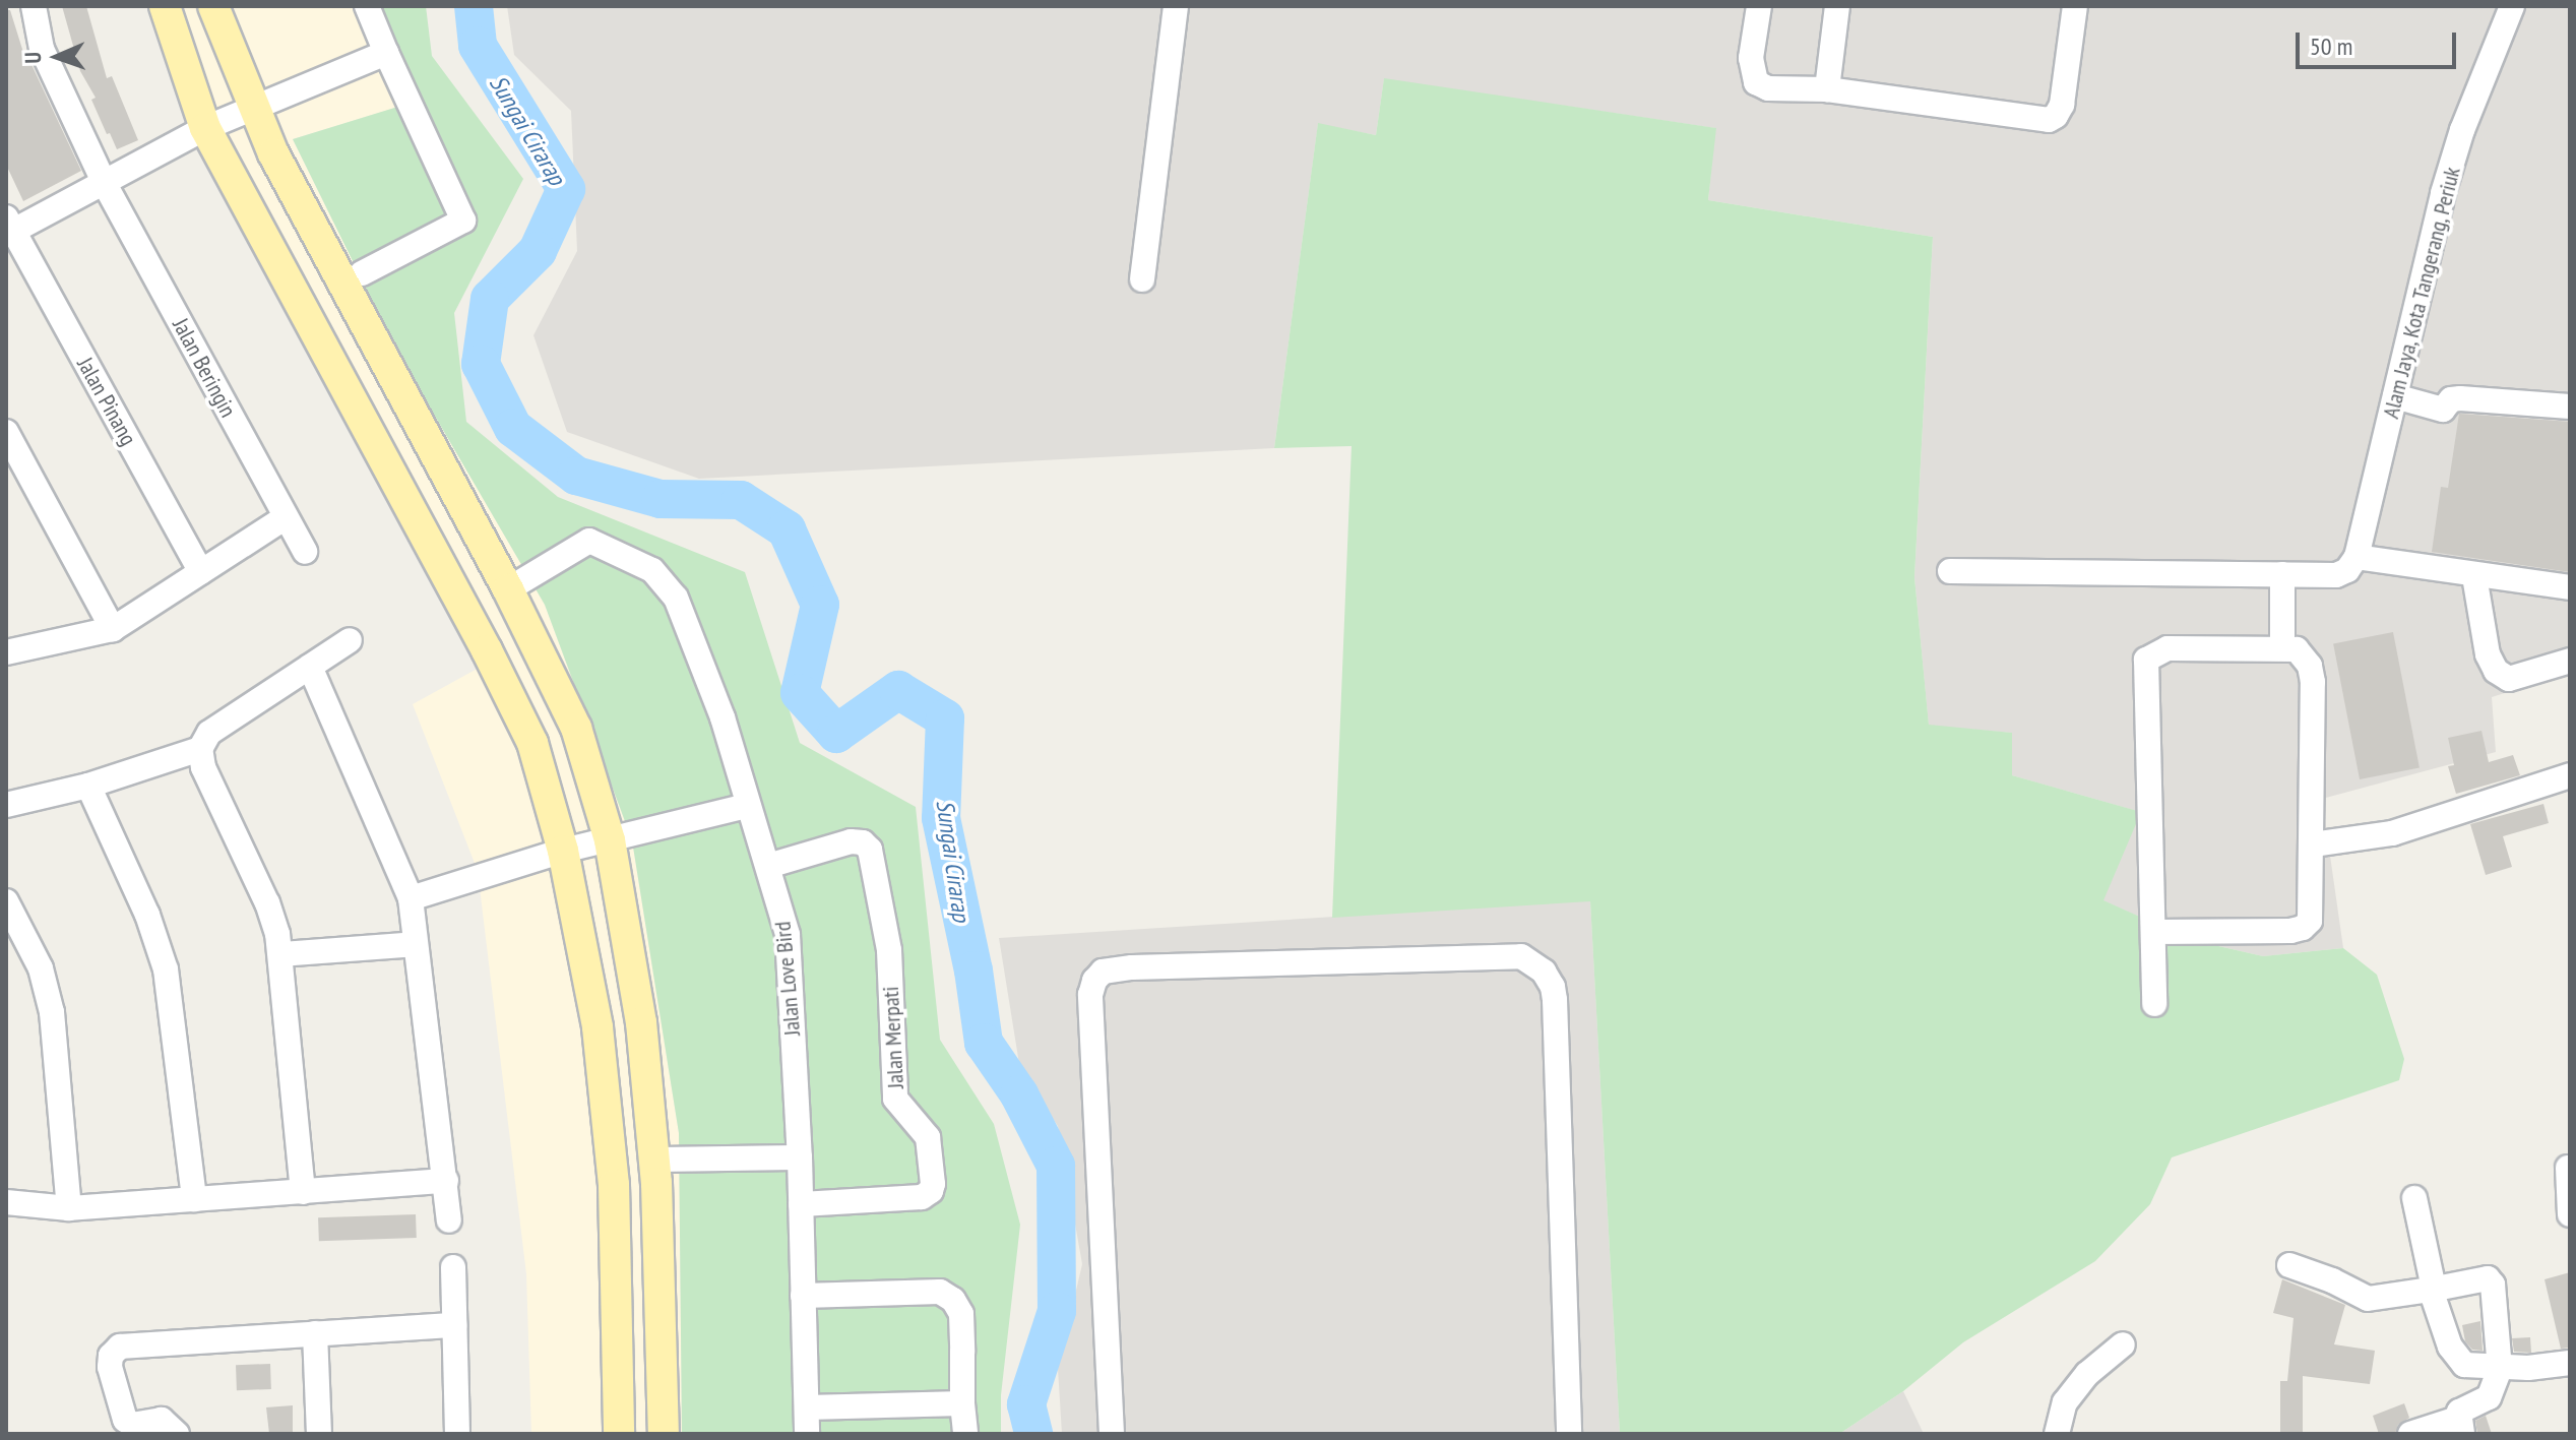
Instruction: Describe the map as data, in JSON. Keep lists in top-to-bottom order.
{
  "streets": {
    "street": [
      "Alam Jaya, Kota Tangerang, Periuk",
      "Jalan Beringin",
      "Jalan Pinang",
      "Jalan Love Bird",
      "Jalan Merpati"
    ]
  },
  "crossings": [
    ["Jalan Love Bird", "Jalan Merpati"]
  ],
  "water": ["Sungai Cirarap"],
  "scale_bar": "50 m",
  "north": "left"
}
